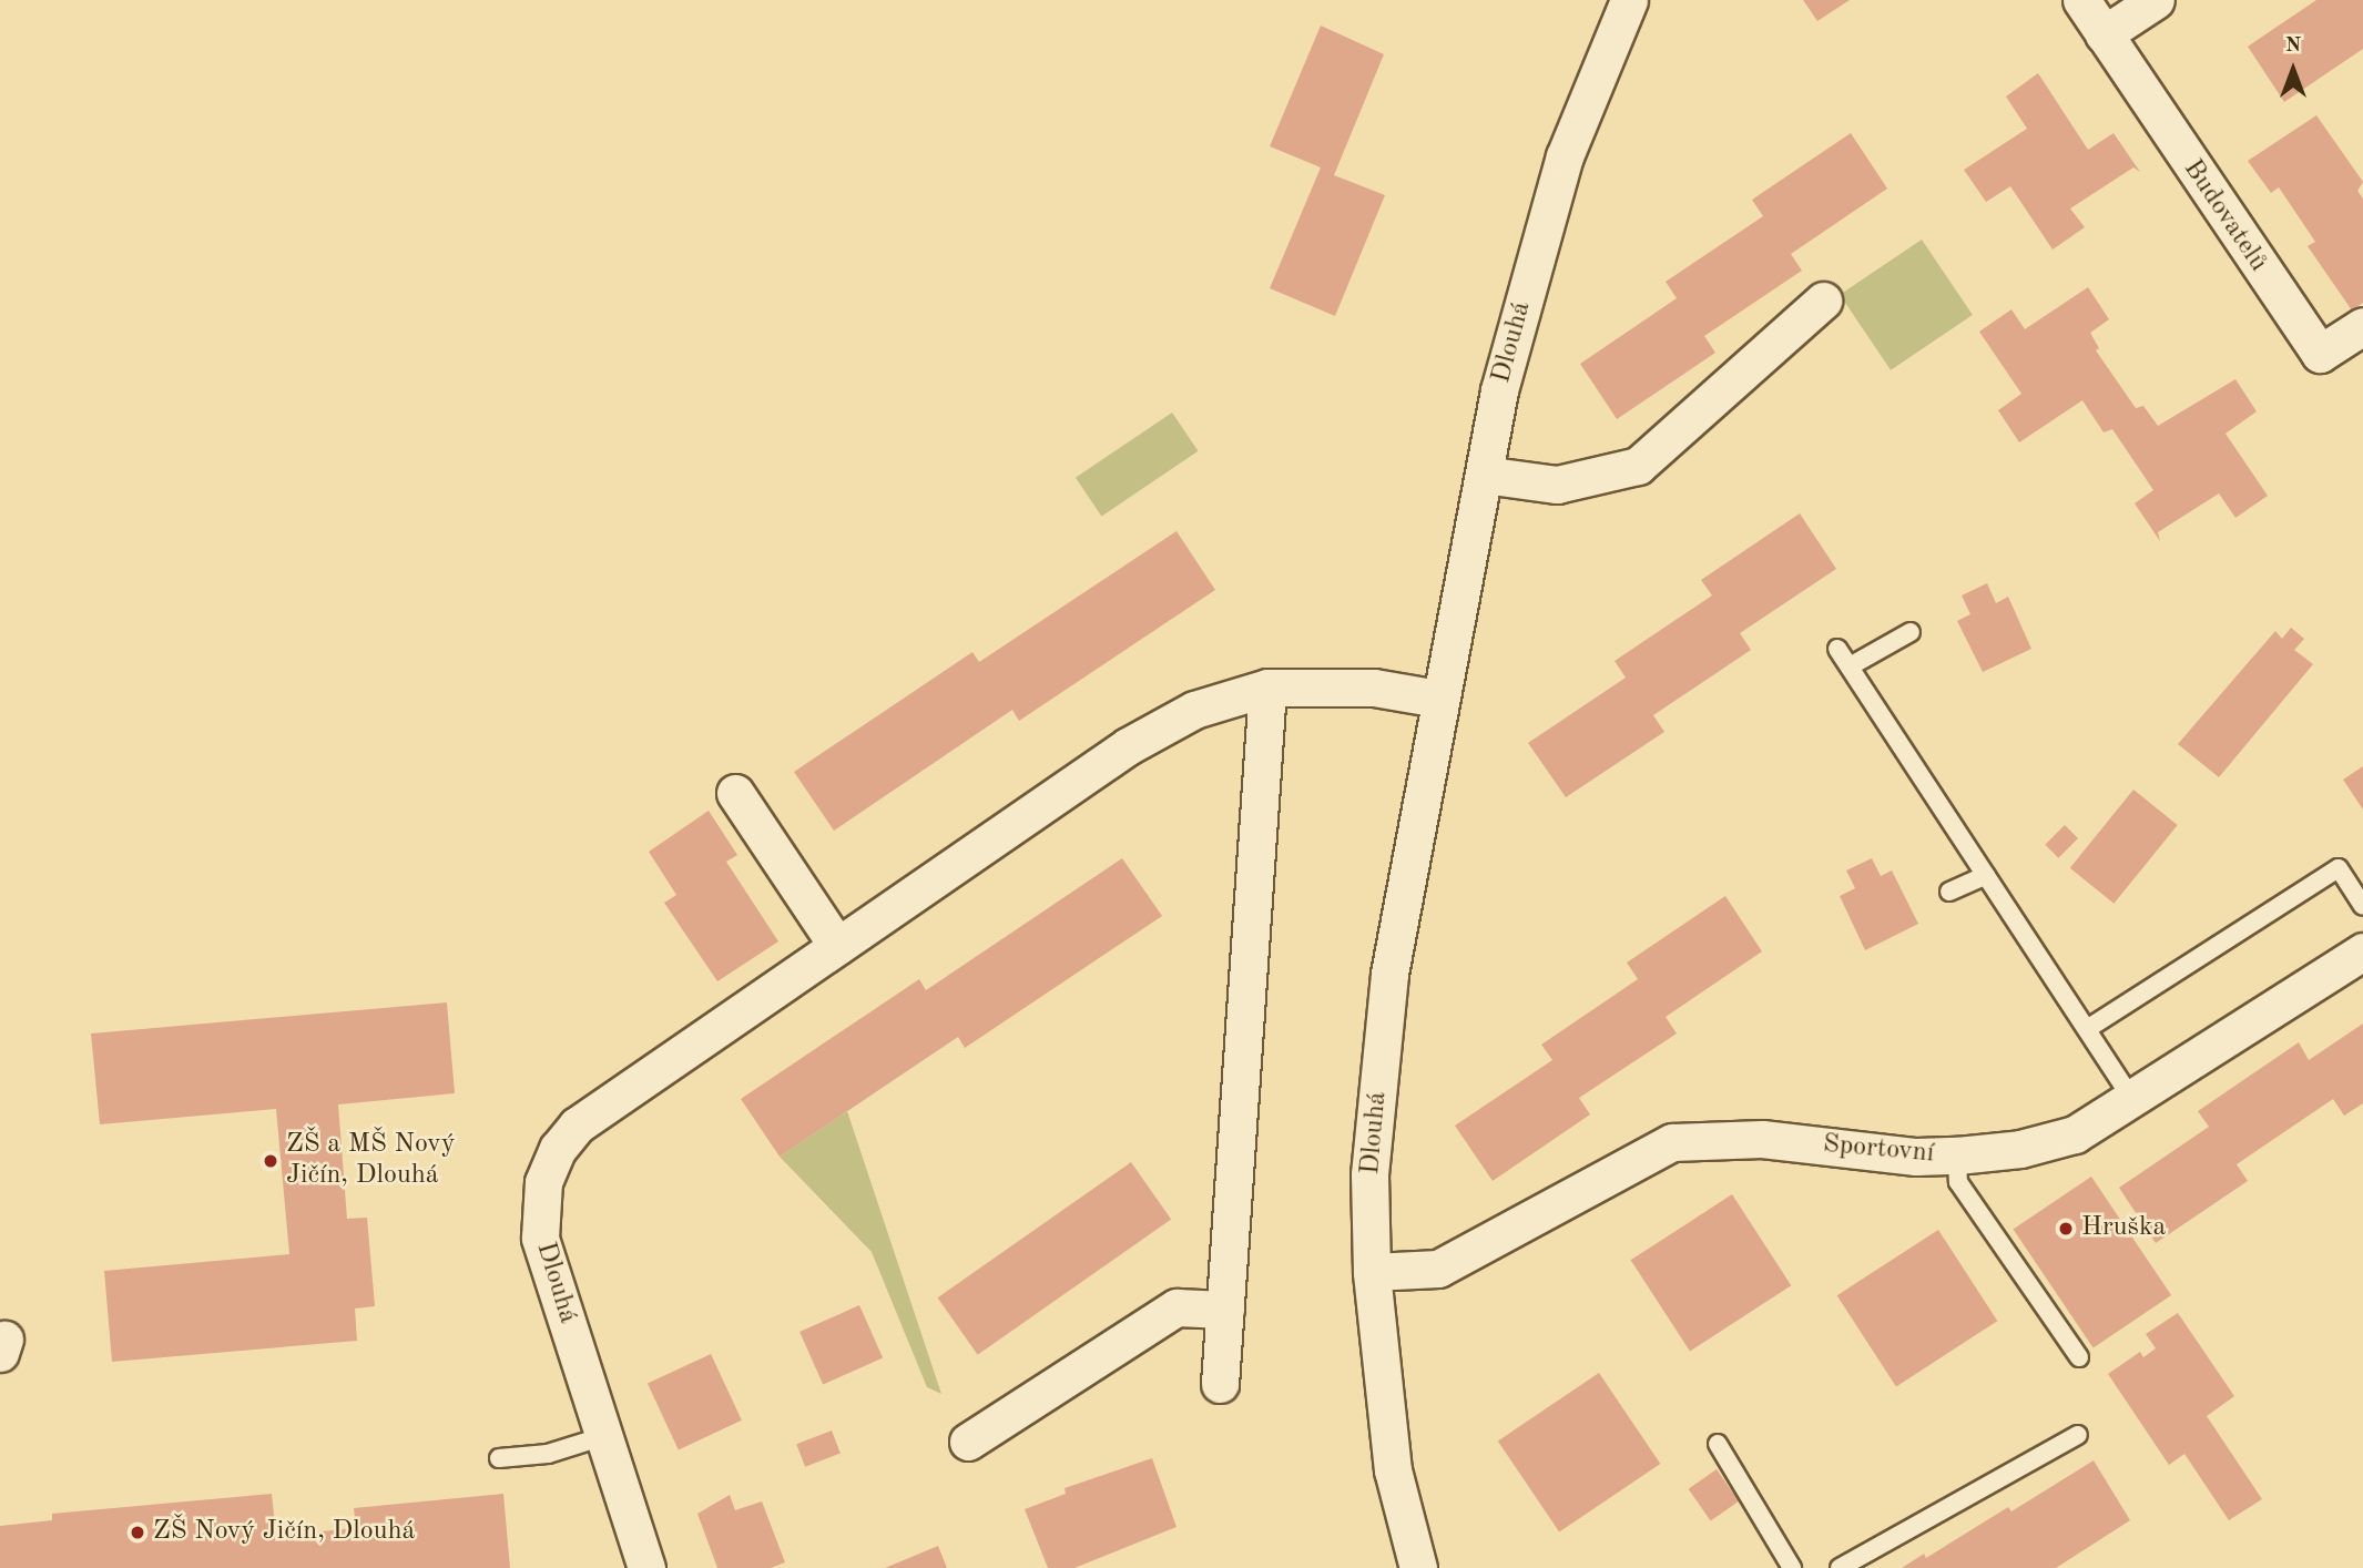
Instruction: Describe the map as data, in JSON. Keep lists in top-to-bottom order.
{
  "streets": {
    "street": ["Budovatelů", "Dlouhá", "Sportovní"]
  },
  "crossings": [
    ["Dlouhá", "Sportovní"]
  ],
  "places": ["ZŠ a MŠ Nový Jičín, Dlouhá", "Hruška", "ZŠ Nový Jičín, Dlouhá"],
  "north": "top"
}
